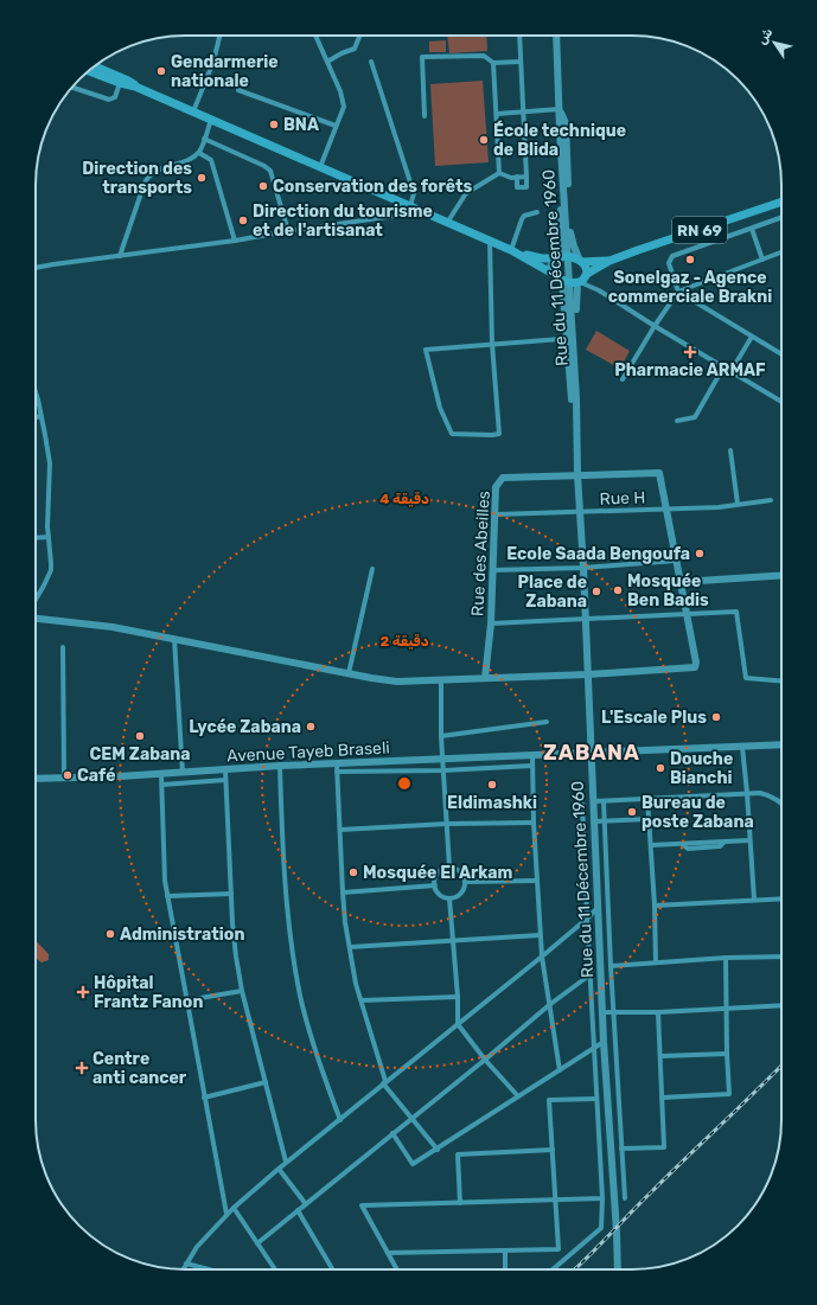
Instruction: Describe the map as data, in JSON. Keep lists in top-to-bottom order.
{
  "streets": {
    "main road": [
      "RN 69",
      "Rue du 11 Décembre 1960",
      "Rue des Abeilles",
      "Avenue Tayeb Braseli"
    ],
    "street": ["Rue H"]
  },
  "crossings": [
    ["Rue du 11 Décembre 1960", "Rue H"],
    ["Rue du 11 Décembre 1960", "Rue des Abeilles"],
    ["Rue du 11 Décembre 1960", "Avenue Tayeb Braseli"],
    ["Rue H", "Rue des Abeilles"]
  ],
  "districts": ["ZABANA"],
  "places": {
    "other": [
      "Gendarmerie nationale",
      "BNA",
      "École technique de Blida",
      "Direction des transports",
      "Conservation des forêts",
      "Direction du tourisme et de l'artisanat",
      "Sonelgaz - Agence commerciale Brakni",
      "Ecole Saada Bengoufa",
      "Mosquée Ben Badis",
      "Place de Zabana",
      "L'Escale Plus",
      "Lycée Zabana",
      "CEM Zabana",
      "Douche Bianchi",
      "Café",
      "Eldimashki",
      "Bureau de poste Zabana",
      "Mosquée El Arkam",
      "Administration"
    ],
    "health": ["Pharmacie ARMAF", "Hôpital Frantz Fanon", "Centre anti cancer"]
  },
  "north": "top left",
  "rings": ["4 دقيقة", "2 دقيقة"]
}
